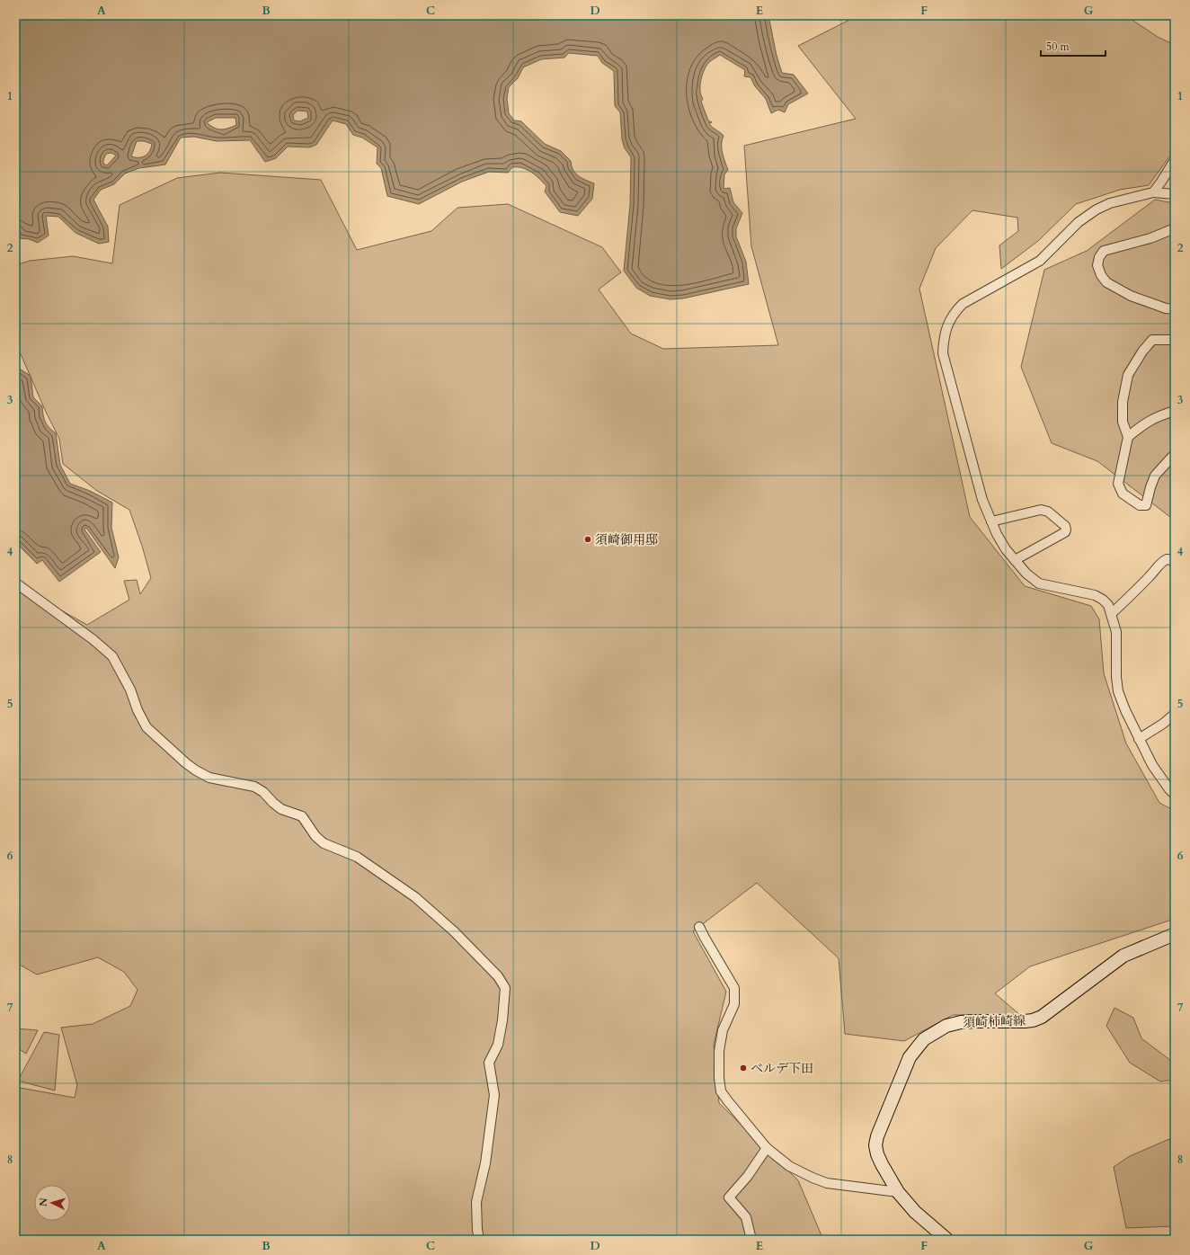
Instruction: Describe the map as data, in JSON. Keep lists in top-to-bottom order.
{
  "streets": {
    "main road": ["須崎柿崎線"]
  },
  "places": ["須崎御用邸", "ベルデ下田"],
  "scale_bar": "50 m",
  "north": "left",
  "grid": {
    "columns": [
      "A",
      "B",
      "C",
      "D",
      "E",
      "F",
      "G"
    ],
    "rows": [
      "1",
      "2",
      "3",
      "4",
      "5",
      "6",
      "7",
      "8"
    ]
  }
}
